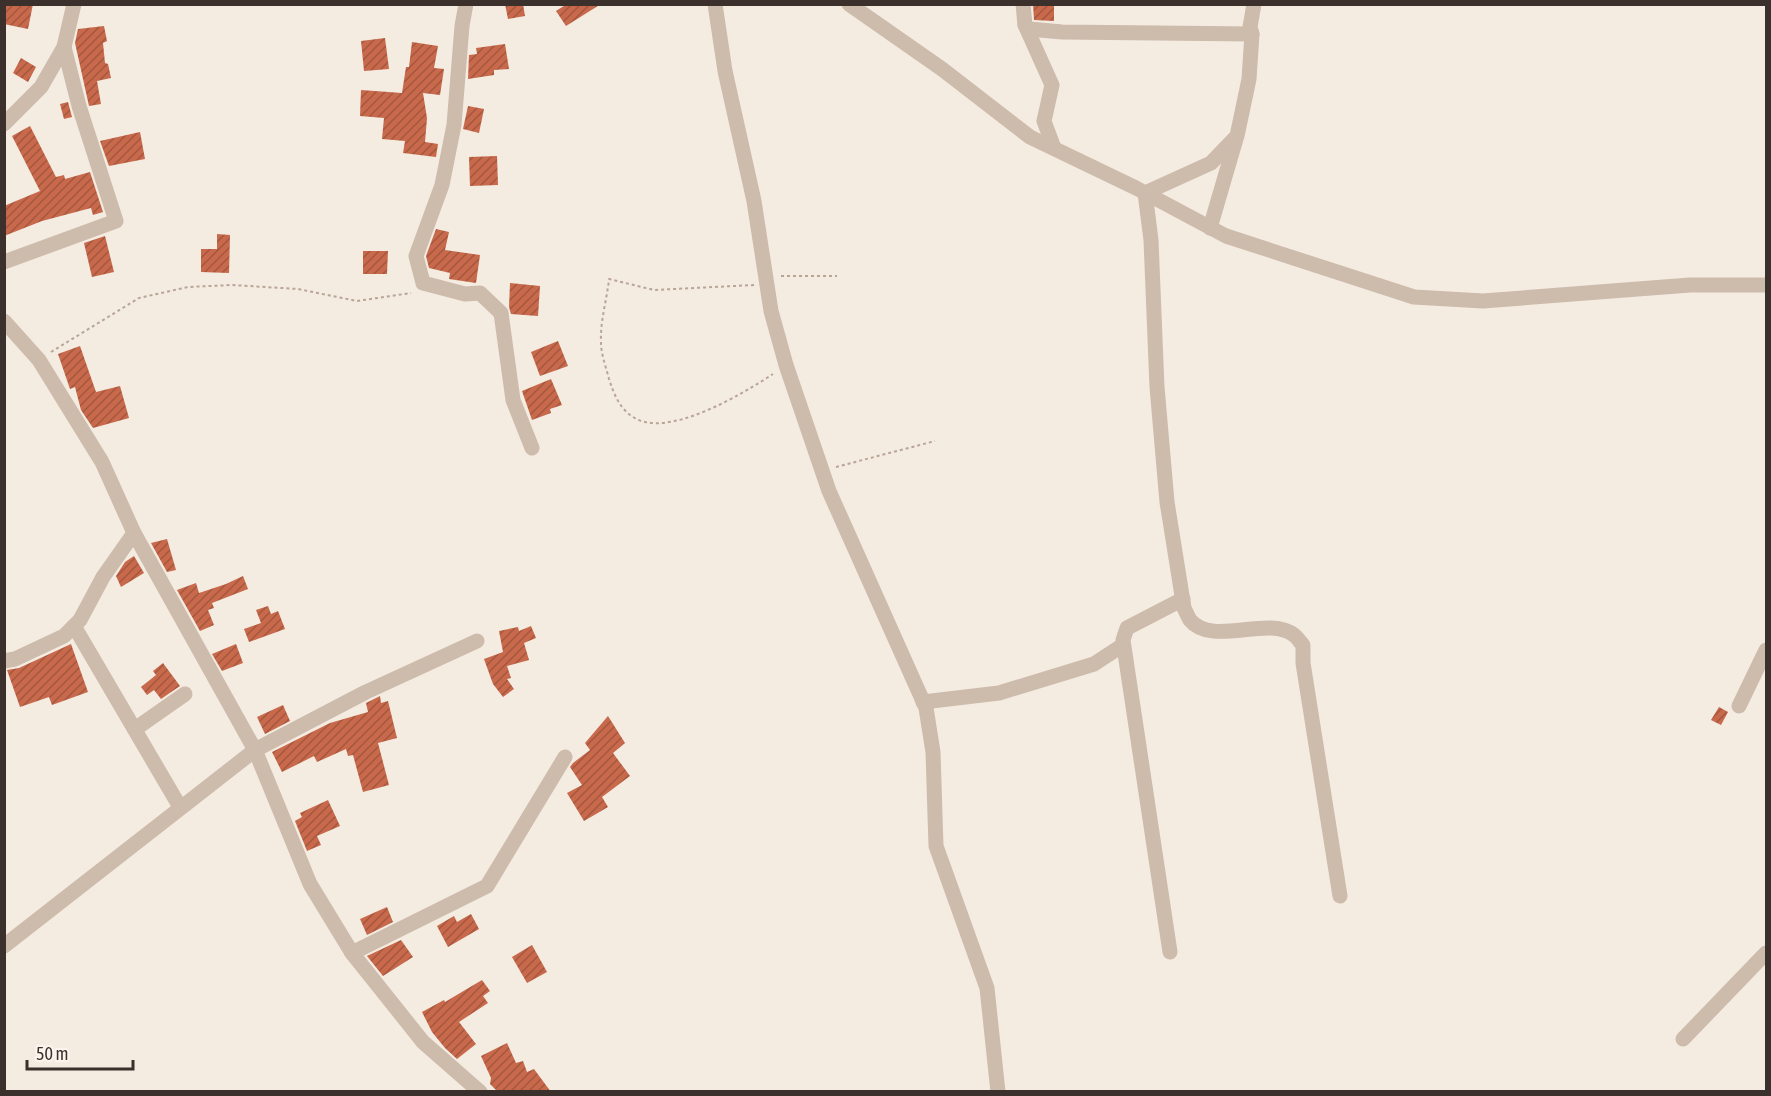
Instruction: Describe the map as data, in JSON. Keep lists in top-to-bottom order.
{
  "scale_bar": "50 m"
}
